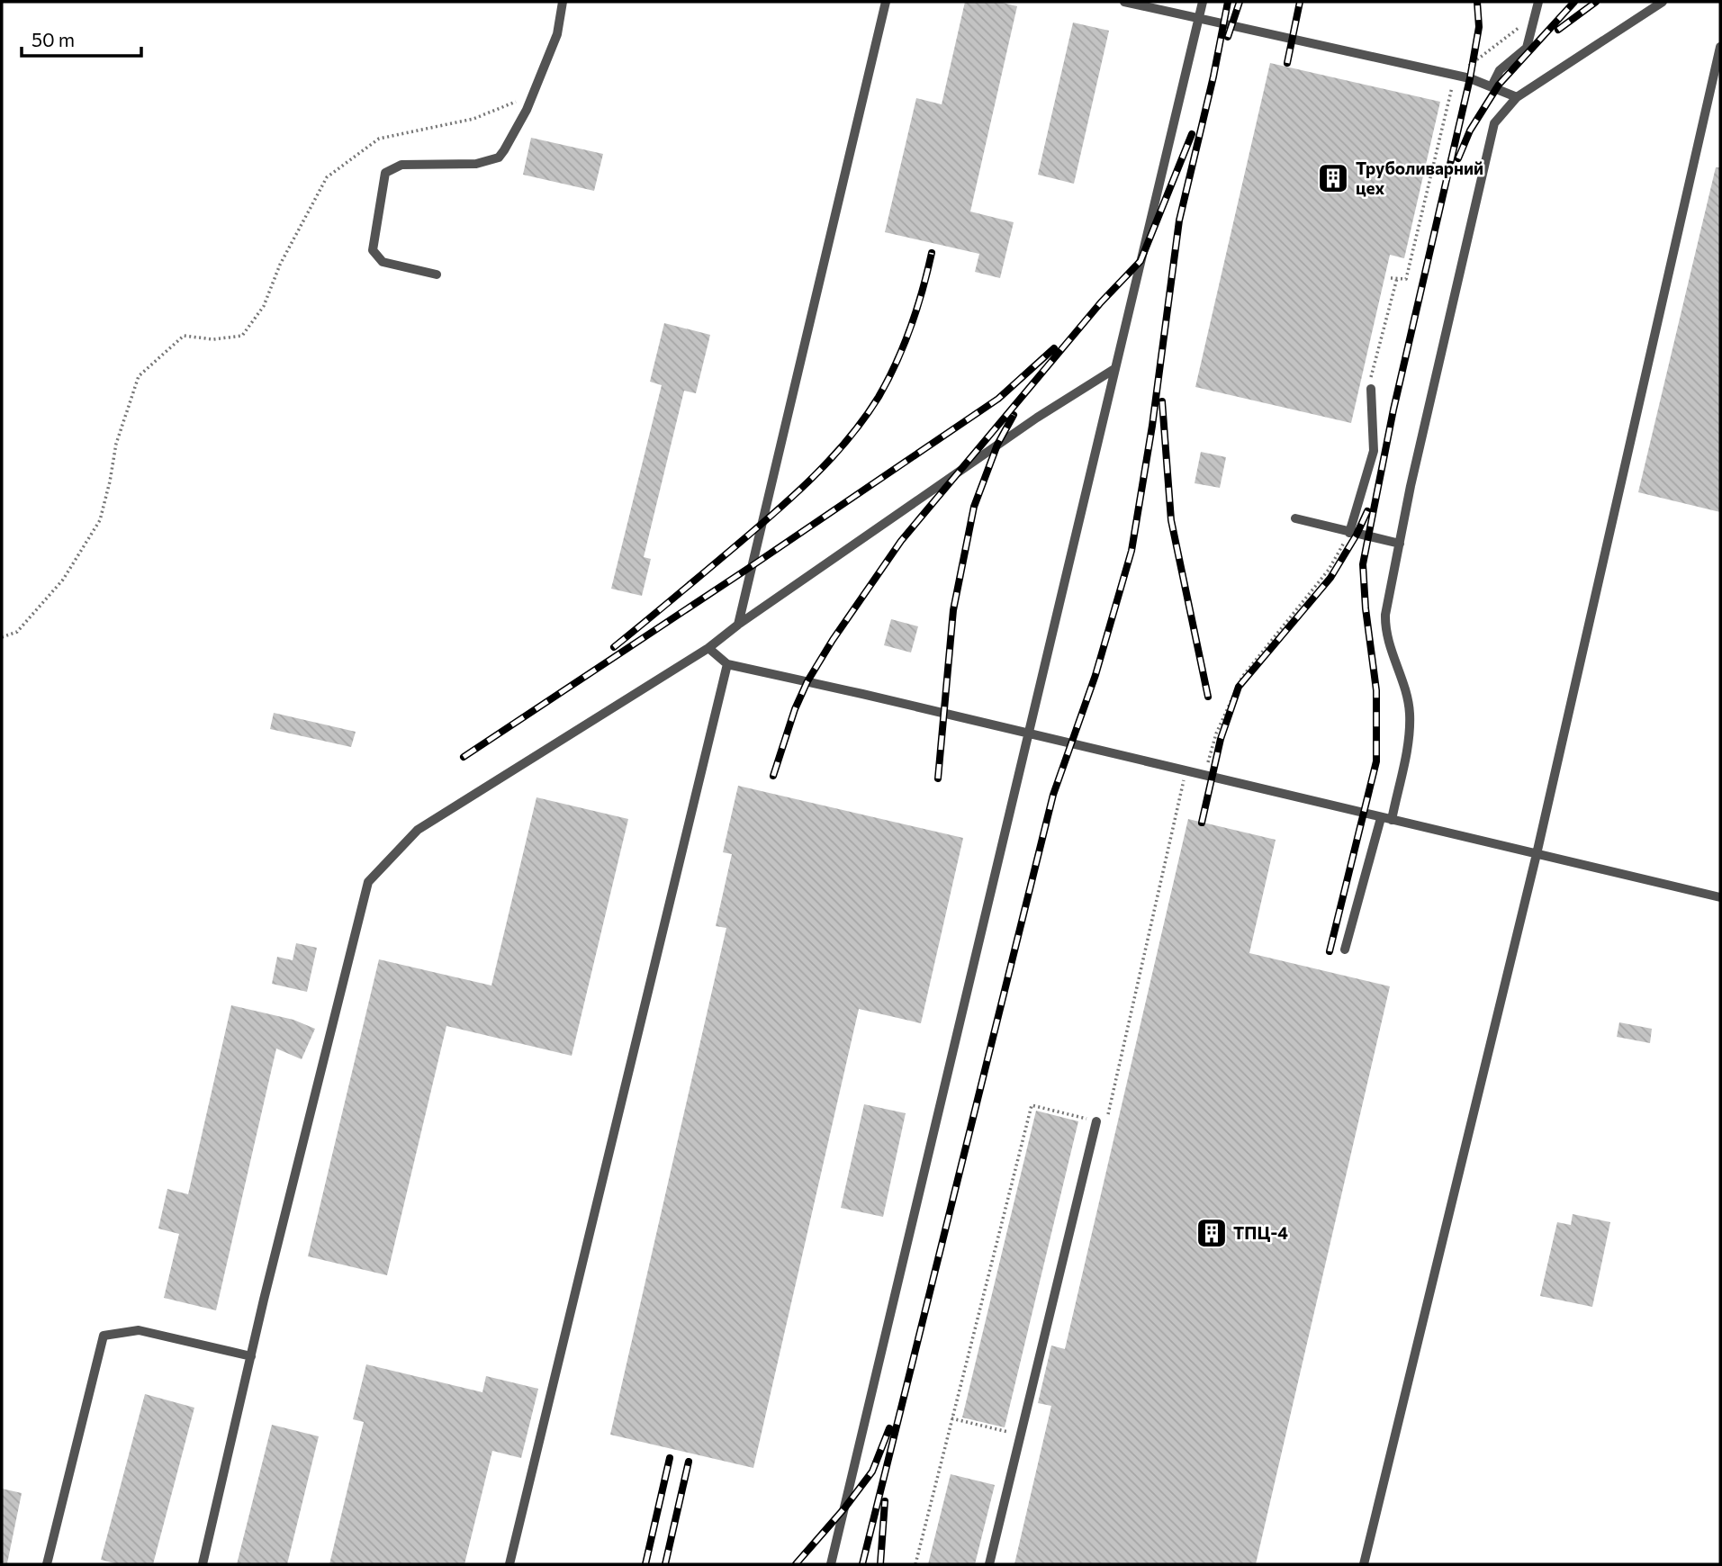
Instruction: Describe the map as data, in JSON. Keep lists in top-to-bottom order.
{
  "places": {
    "building": ["Труболиварний цех", "ТПЦ-4"]
  },
  "scale_bar": "50 m"
}
